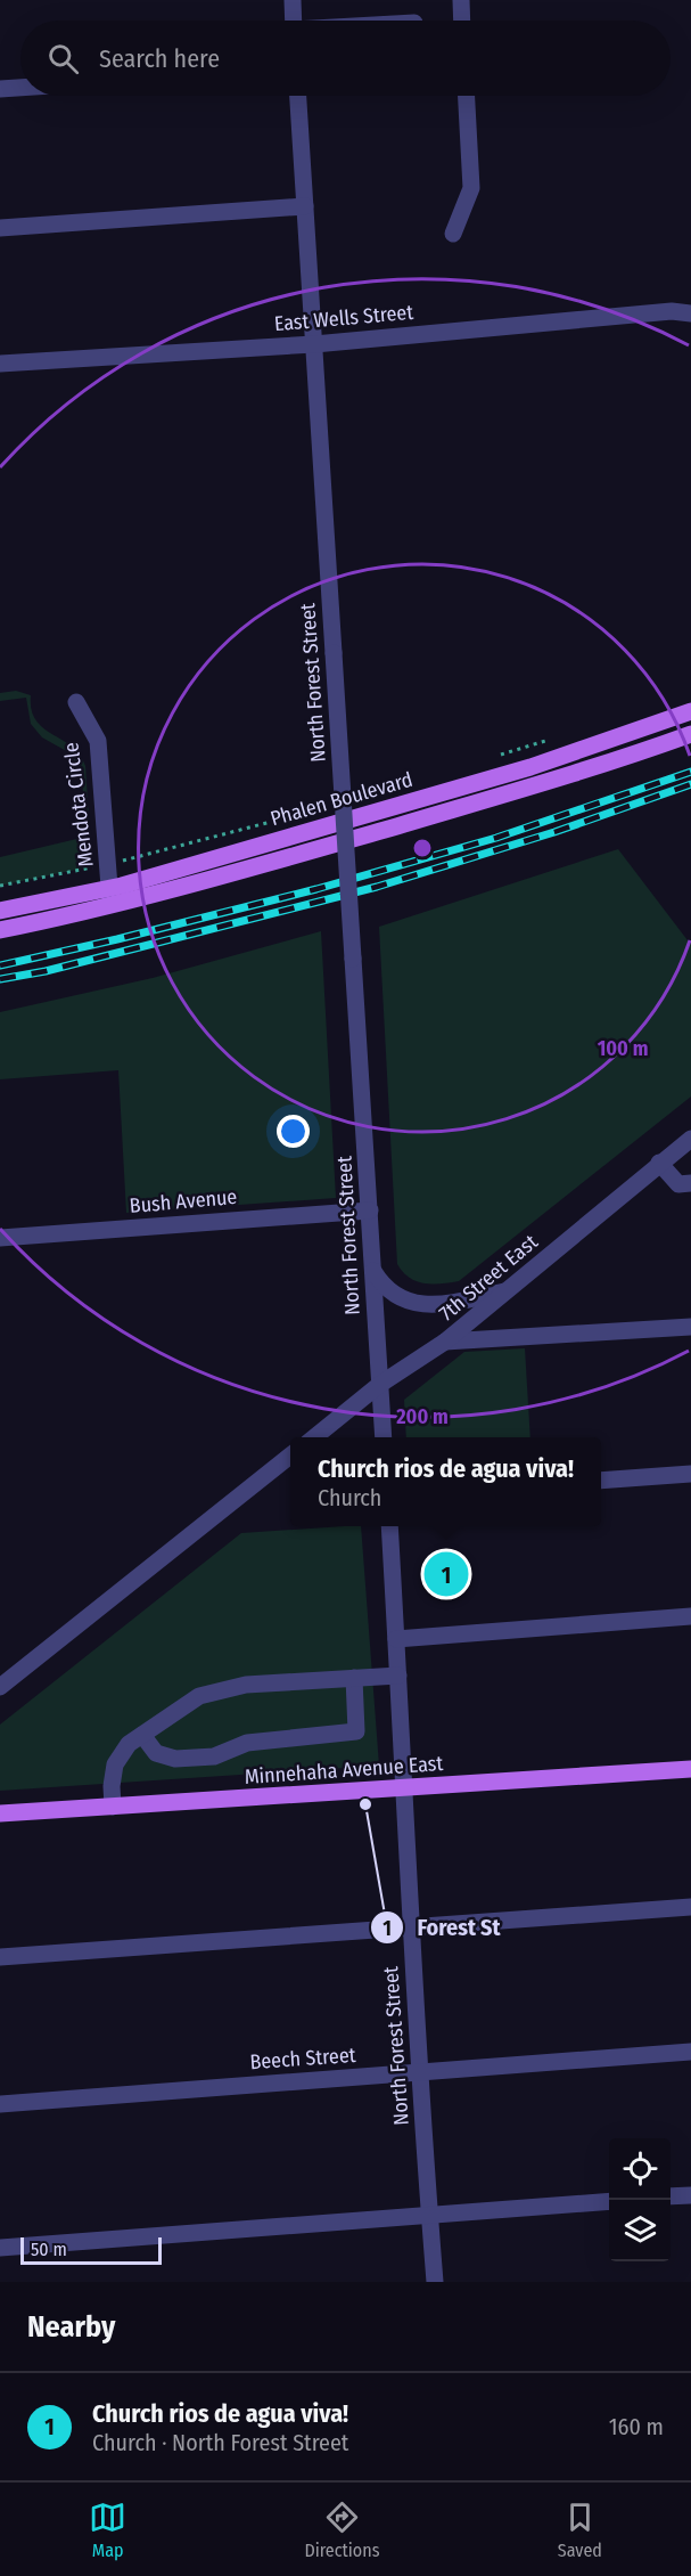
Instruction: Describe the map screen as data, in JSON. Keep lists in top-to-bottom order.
{
  "streets": {
    "main road": ["Phalen Boulevard", "Minnehaha Avenue East"],
    "street": [
      "East Wells Street",
      "North Forest Street",
      "Mendota Circle",
      "Bush Avenue",
      "7th Street East",
      "Beech Street"
    ]
  },
  "crossings": [
    ["East Wells Street", "North Forest Street"],
    ["North Forest Street", "Bush Avenue"],
    ["North Forest Street", "7th Street East"],
    ["North Forest Street", "Minnehaha Avenue East"],
    ["North Forest Street", "Beech Street"],
    ["Phalen Boulevard", "Mendota Circle"]
  ],
  "places": ["Forest St"],
  "scale_bar": "50 m",
  "page": {
    "search": "Search here",
    "popup": ["Church rios de agua viva!", "Church"],
    "pins": "1",
    "scale": "50 m",
    "heading": "Nearby",
    "list": [
      {
        "mark": "1",
        "name": "Church rios de agua viva!",
        "note": "Church · North Forest Street",
        "value": "160 m"
      }
    ],
    "nav": ["Map", "Directions", "Saved"]
  },
  "rings": ["100 m", "200 m"]
}
